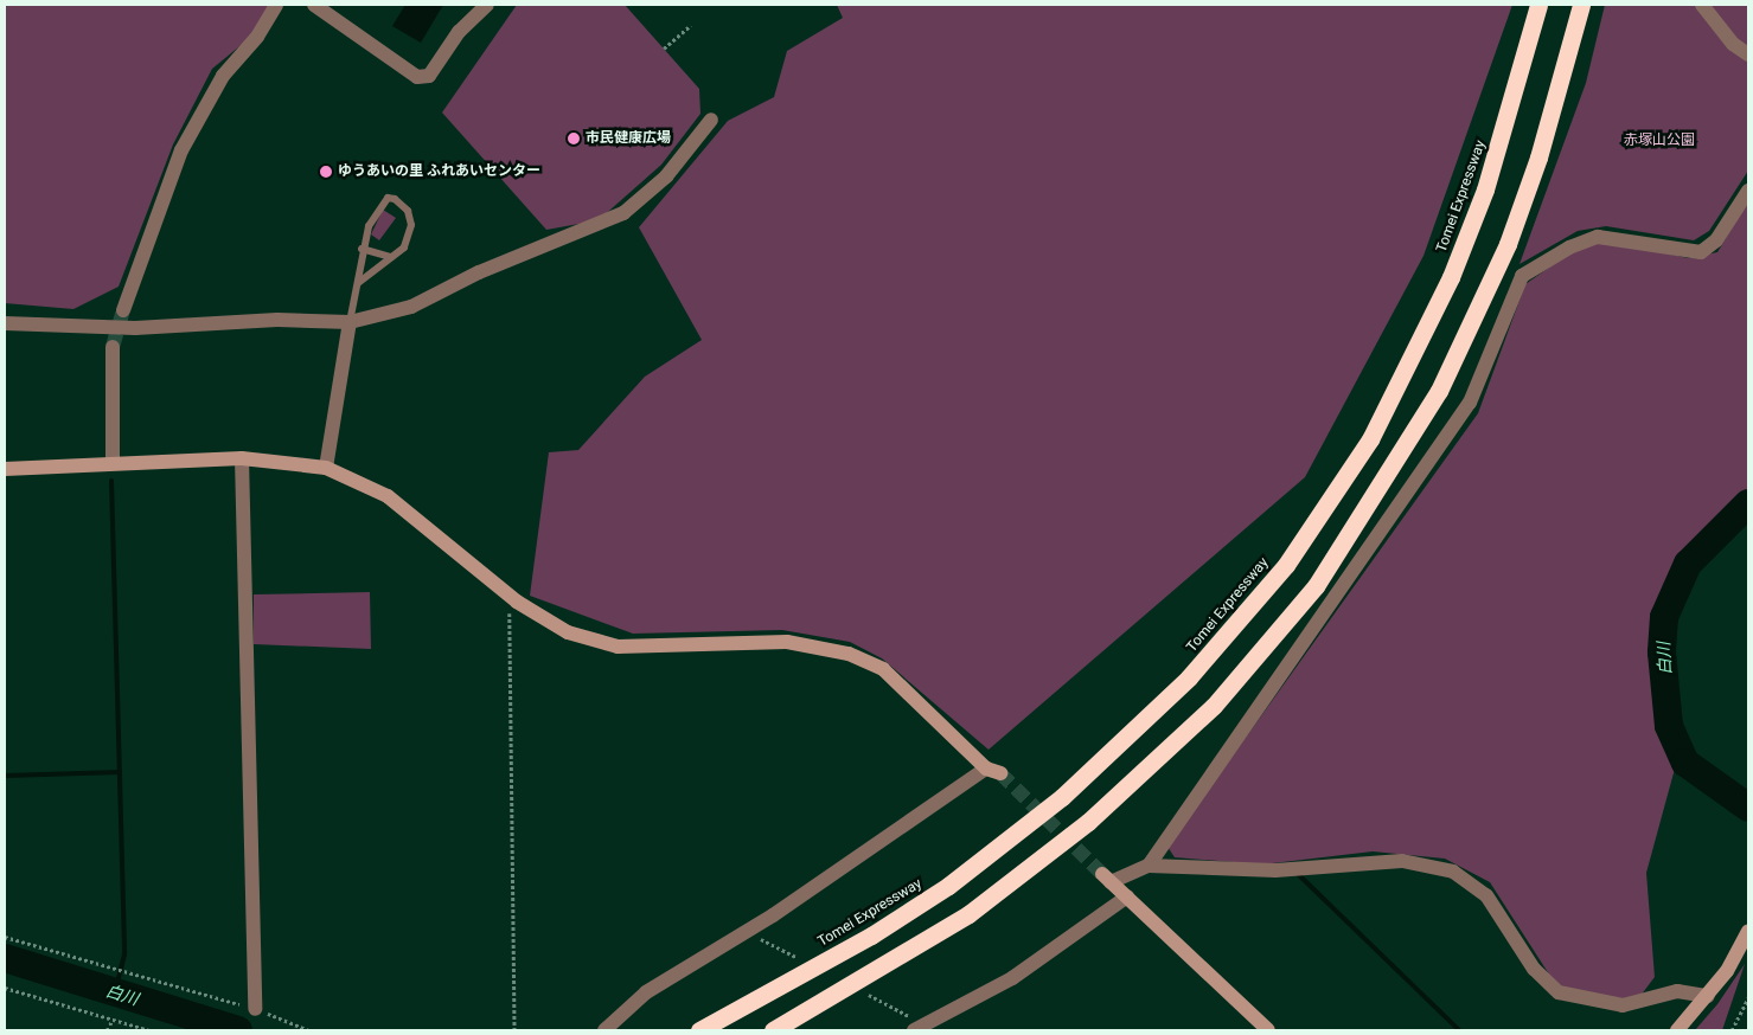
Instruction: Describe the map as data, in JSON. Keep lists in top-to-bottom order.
{
  "streets": {
    "highway": ["Tomei Expressway"]
  },
  "water": ["白川"],
  "parks": ["赤塚山公園"],
  "places": ["市民健康広場", "ゆうあいの里 ふれあいセンター"]
}
